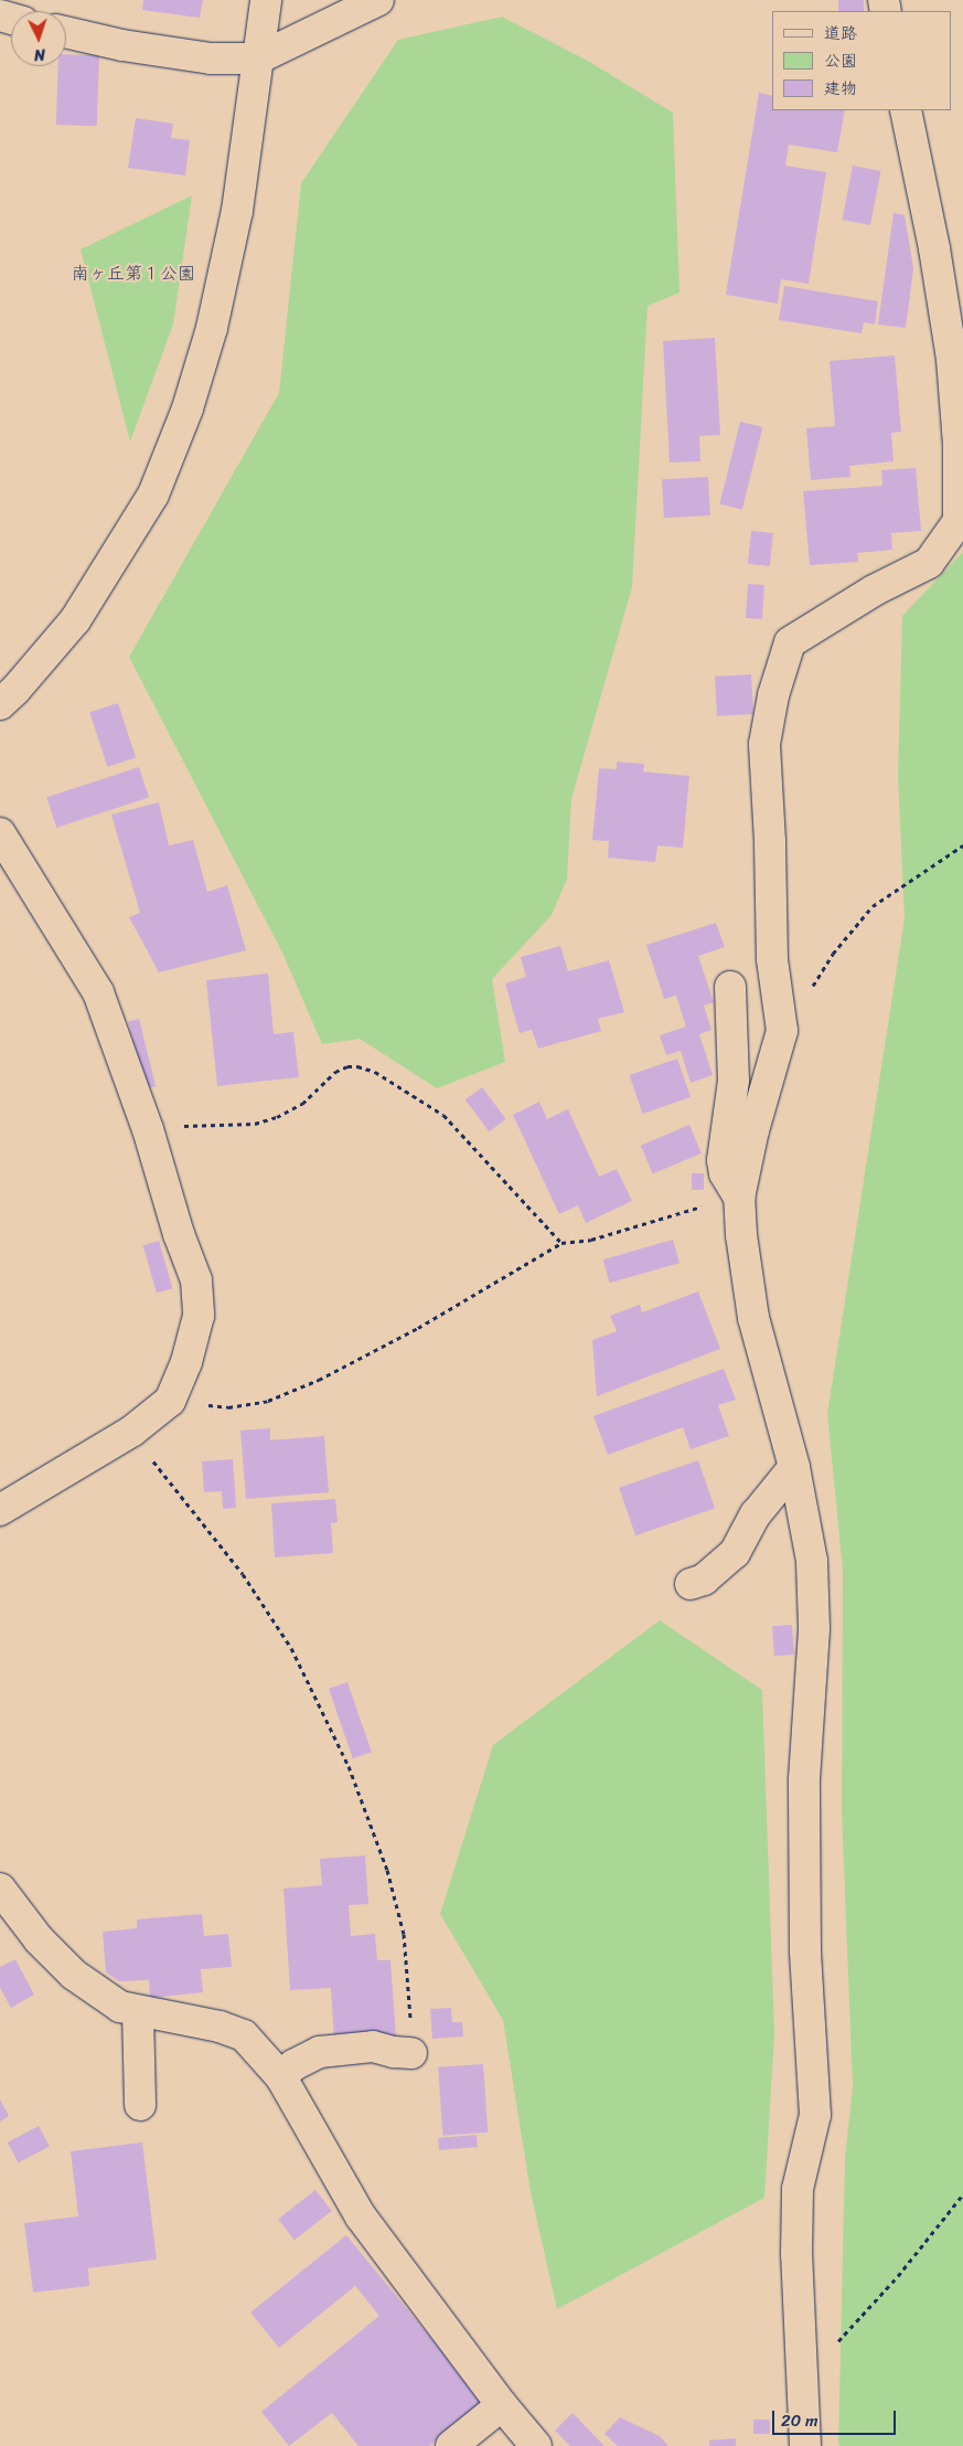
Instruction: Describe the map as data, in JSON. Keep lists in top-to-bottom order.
{
  "parks": ["南ヶ丘第１公園"],
  "legend": ["道路", "公園", "建物"],
  "scale_bar": "20 m",
  "north": "bottom"
}
